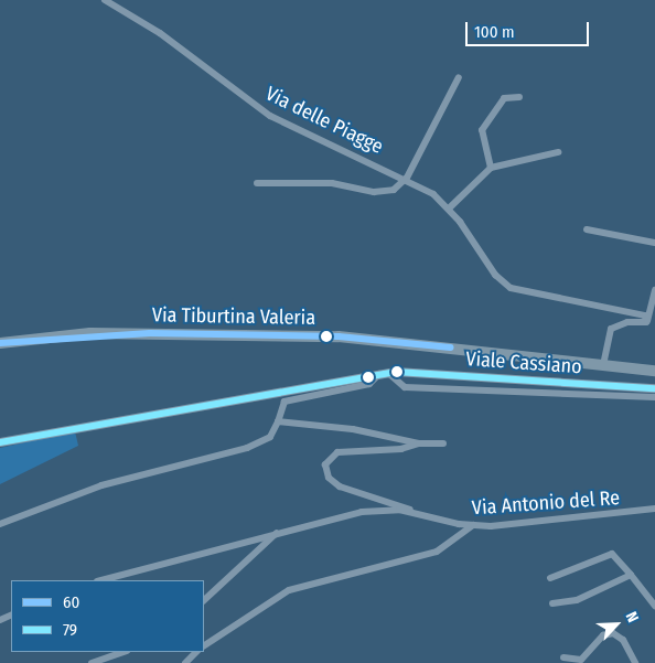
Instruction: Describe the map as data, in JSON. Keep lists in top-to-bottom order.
{
  "streets": {
    "main road": ["Via Tiburtina Valeria"],
    "street": ["Via delle Piagge", "Viale Cassiano", "Via Antonio del Re"]
  },
  "lines": ["transit line 60", "transit line 79"],
  "legend": ["60", "79"],
  "scale_bar": "100 m",
  "north": "top right"
}
